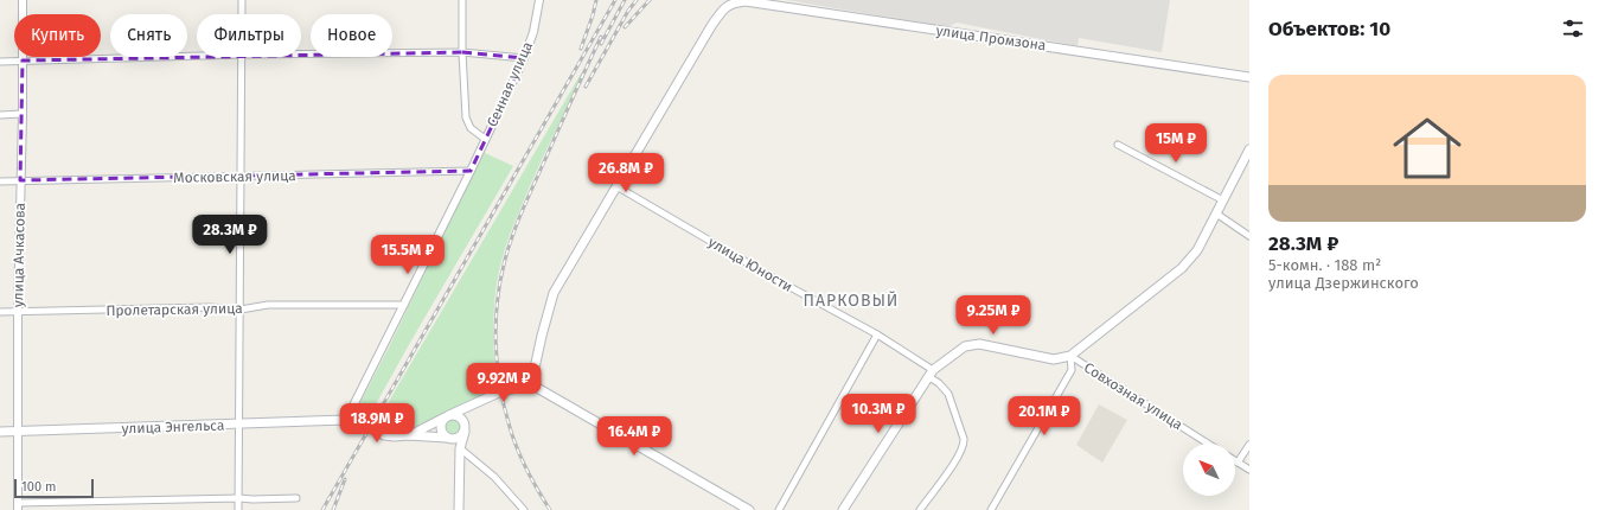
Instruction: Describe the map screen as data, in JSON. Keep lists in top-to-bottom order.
{
  "streets": {
    "main road": ["улица Промзона", "улица Энгельса"],
    "street": [
      "Сенная улица",
      "Московская улица",
      "улица Ачкасова",
      "улица Юности",
      "Пролетарская улица",
      "Совхозная улица"
    ]
  },
  "crossings": [
    ["улица Промзона", "улица Юности"],
    ["Сенная улица", "Московская улица"],
    ["Сенная улица", "Пролетарская улица"],
    ["Сенная улица", "улица Энгельса"],
    ["Московская улица", "улица Ачкасова"],
    ["улица Ачкасова", "Пролетарская улица"],
    ["улица Ачкасова", "улица Энгельса"]
  ],
  "districts": ["ПАРКОВЫЙ"],
  "scale_bar": "100 m",
  "north": "top left",
  "page": {
    "heading": "Объектов: 10",
    "chip": [
      "Купить",
      "Снять",
      "Фильтры",
      "Новое"
    ],
    "list": [
      {
        "name": "28.3M ₽",
        "note": "5-комн. · 188 m² · улица Дзержинского"
      }
    ],
    "price": [
      "15M ₽",
      "26.8M ₽",
      "28.3M ₽",
      "15.5M ₽",
      "9.25M ₽",
      "9.92M ₽",
      "10.3M ₽",
      "20.1M ₽",
      "18.9M ₽",
      "16.4M ₽"
    ],
    "scale": "100 m"
  }
}
